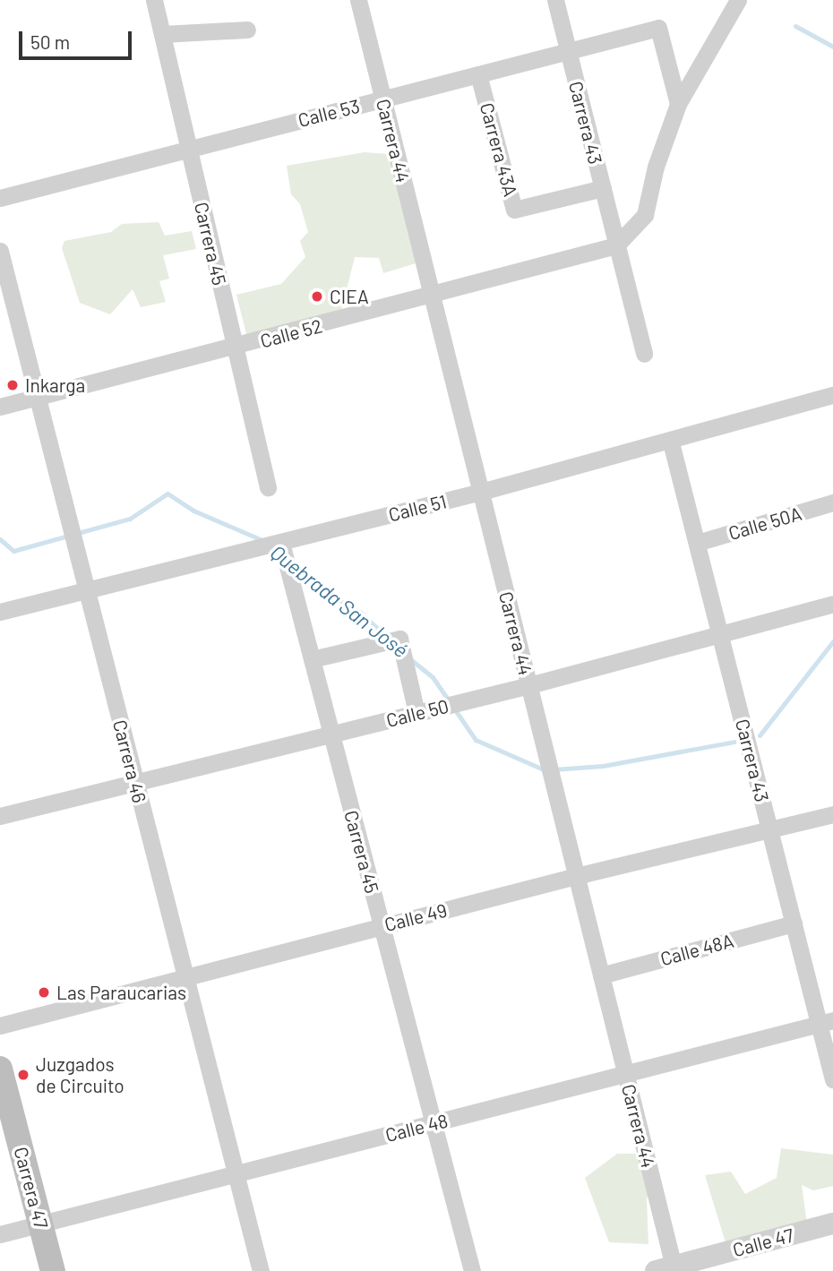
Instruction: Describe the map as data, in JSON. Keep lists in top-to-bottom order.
{
  "streets": {
    "main road": ["Carrera 47"],
    "street": [
      "Calle 53",
      "Carrera 43",
      "Carrera 44",
      "Carrera 43A",
      "Carrera 45",
      "Calle 52",
      "Calle 51",
      "Calle 50A",
      "Calle 50",
      "Carrera 46",
      "Calle 49",
      "Calle 48A",
      "Calle 48",
      "Calle 47"
    ]
  },
  "crossings": [
    ["Calle 53", "Carrera 43"],
    ["Calle 53", "Carrera 44"],
    ["Calle 53", "Carrera 43A"],
    ["Calle 53", "Carrera 45"],
    ["Carrera 43", "Carrera 43A"],
    ["Carrera 43", "Calle 52"],
    ["Carrera 43", "Calle 51"],
    ["Carrera 43", "Calle 50A"],
    ["Carrera 43", "Calle 50"],
    ["Carrera 43", "Calle 49"],
    ["Carrera 43", "Calle 48A"],
    ["Carrera 43", "Calle 48"],
    ["Carrera 44", "Calle 52"],
    ["Carrera 44", "Calle 51"],
    ["Carrera 44", "Calle 50"],
    ["Carrera 44", "Calle 49"],
    ["Carrera 44", "Calle 48A"],
    ["Carrera 44", "Calle 48"],
    ["Carrera 44", "Calle 47"],
    ["Carrera 45", "Calle 52"],
    ["Carrera 45", "Calle 51"],
    ["Carrera 45", "Calle 50"],
    ["Carrera 45", "Calle 49"],
    ["Carrera 45", "Calle 48"],
    ["Calle 52", "Carrera 46"],
    ["Calle 51", "Carrera 46"],
    ["Calle 50", "Carrera 46"],
    ["Carrera 46", "Calle 49"],
    ["Carrera 46", "Calle 48"],
    ["Calle 48", "Carrera 47"]
  ],
  "water": ["Quebrada San José"],
  "places": [
    "CIEA",
    "Inkarga",
    "Las Paraucarias",
    "Juzgados de Circuito"
  ],
  "scale_bar": "50 m"
}
